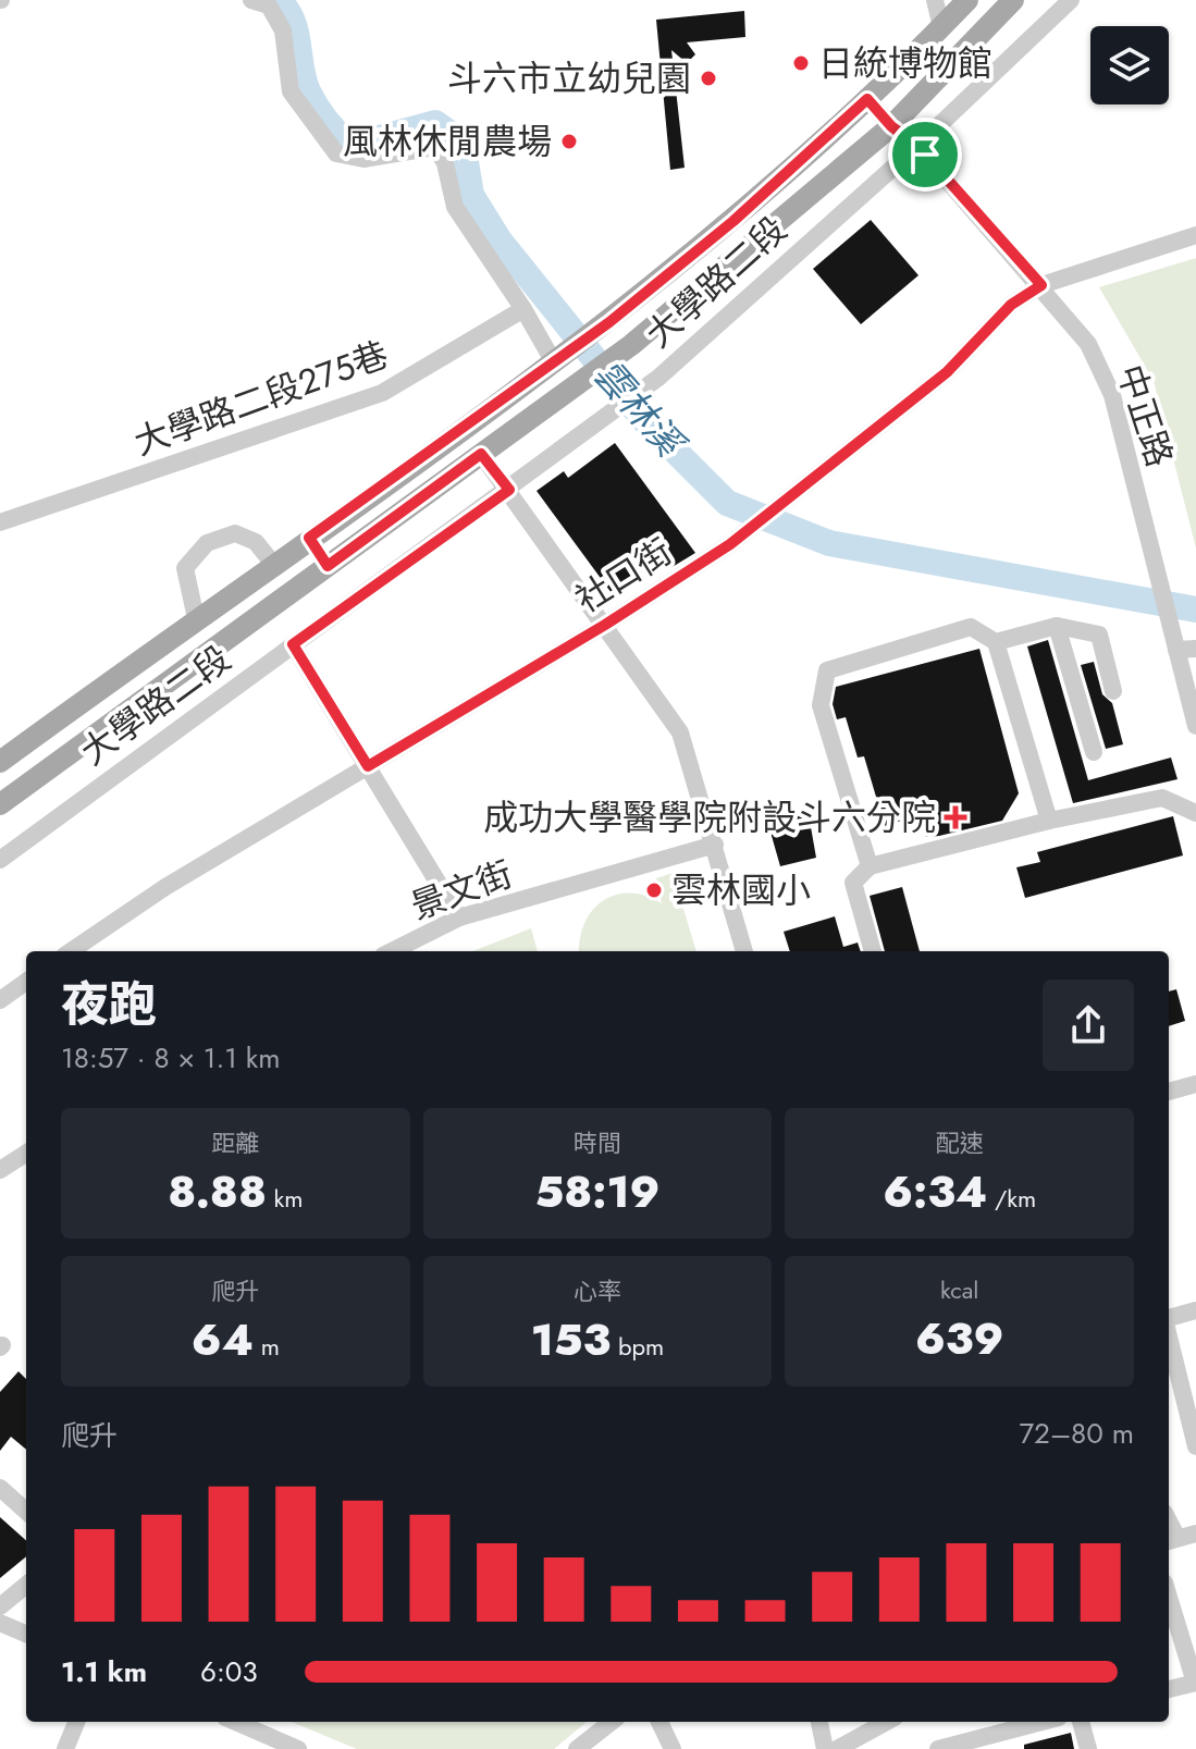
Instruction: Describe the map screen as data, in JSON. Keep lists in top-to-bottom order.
{
  "streets": {
    "main road": ["大學路二段"],
    "street": [
      "大學路二段275巷",
      "中正路",
      "社口街",
      "景文街"
    ]
  },
  "crossings": [
    ["大學路二段", "中正路"],
    ["中正路", "社口街"]
  ],
  "water": ["雲林溪"],
  "places": {
    "other": [
      "日統博物館",
      "斗六市立幼兒園",
      "風林休閒農場",
      "雲林國小"
    ],
    "health": ["成功大學醫學院附設斗六分院"]
  },
  "page": {
    "heading": ["夜跑", "18:57 · 8 × 1.1 km"],
    "stats": [
      ["距離", "8.88 km"],
      ["時間", "58:19"],
      ["配速", "6:34 /km"],
      ["爬升", "64 m"],
      ["心率", "153 bpm"],
      ["kcal", "639"]
    ],
    "chart": ["爬升", "72–80 m"],
    "list": [
      {
        "name": "1.1 km",
        "note": "6:03"
      }
    ]
  }
}
